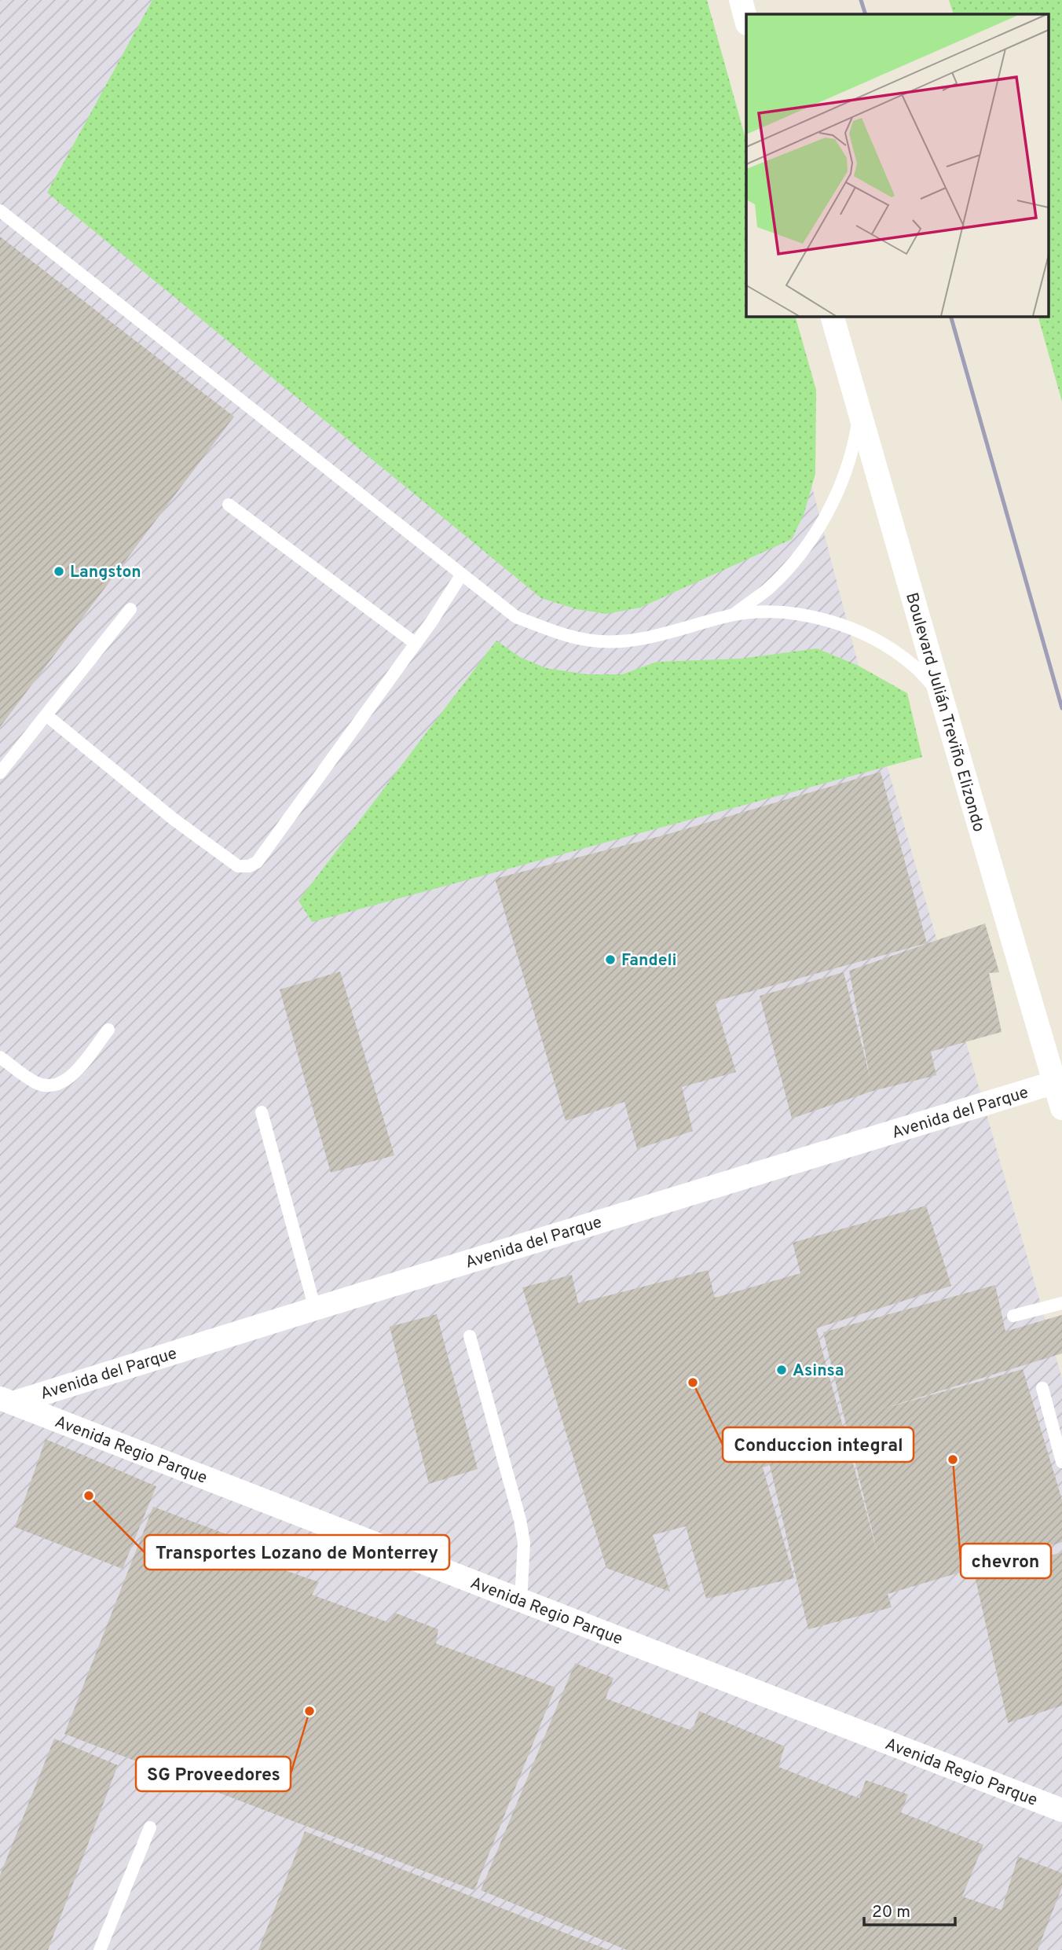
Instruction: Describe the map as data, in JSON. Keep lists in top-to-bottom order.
{
  "streets": {
    "street": ["Boulevard Julián Treviño Elizondo", "Avenida del Parque", "Avenida Regio Parque"]
  },
  "crossings": [
    ["Boulevard Julián Treviño Elizondo", "Avenida del Parque"],
    ["Avenida del Parque", "Avenida Regio Parque"]
  ],
  "places": [
    "Langston",
    "Fandeli",
    "Asinsa",
    "Conduccion integral",
    "chevron",
    "Transportes Lozano de Monterrey",
    "SG Proveedores"
  ],
  "scale_bar": "20 m"
}
